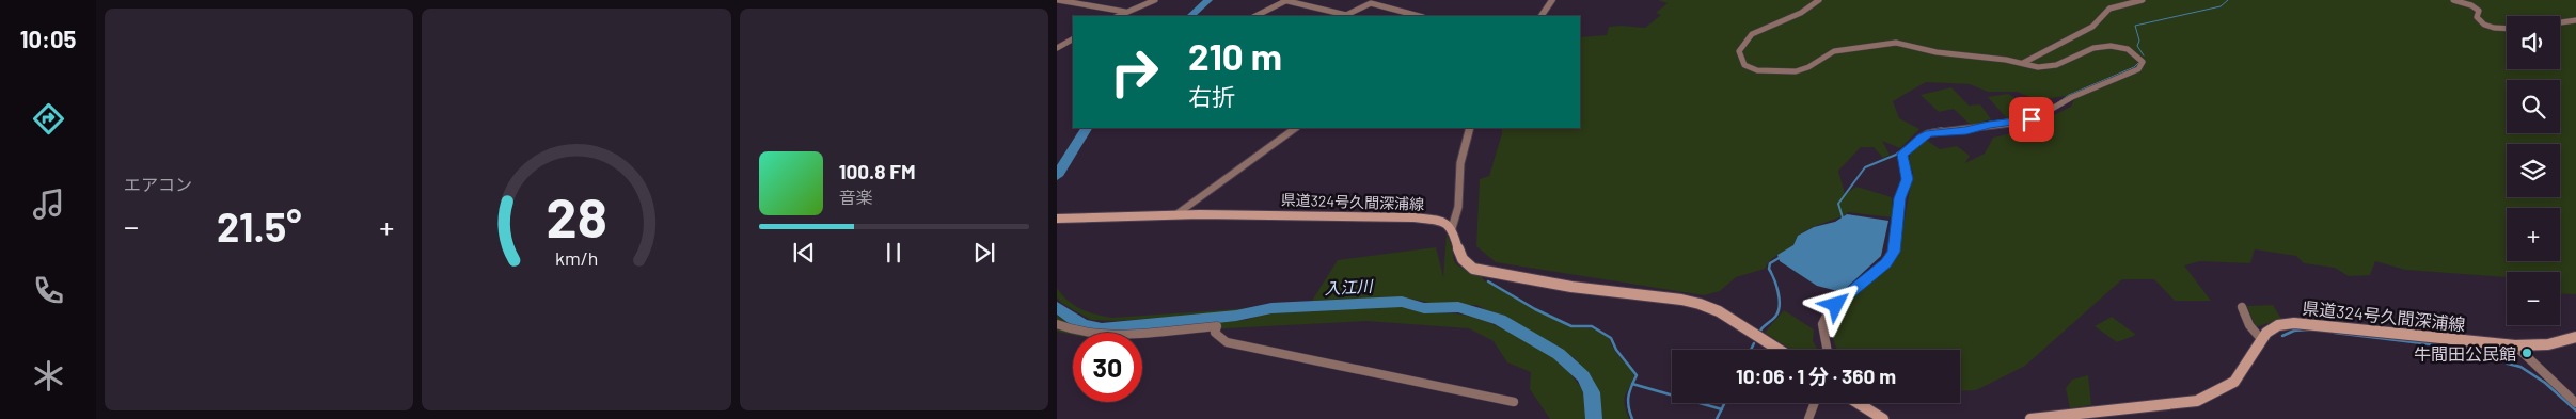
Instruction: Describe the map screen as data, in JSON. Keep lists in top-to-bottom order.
{
  "streets": {
    "main road": ["県道324号久間深浦線"]
  },
  "water": ["入江川"],
  "places": ["牛間田公民館"],
  "page": {
    "tabs": "10:05",
    "tile": "エアコン",
    "map_buttons": ["+", "−"],
    "turn": ["210 m", "右折"],
    "song": ["100.8 FM", "音楽"],
    "heat": ["−", "21.5°", "+"],
    "limit": "30",
    "trip": "10:06 · 1 分 · 360 m",
    "gauge": ["28", "km/h"]
  }
}
